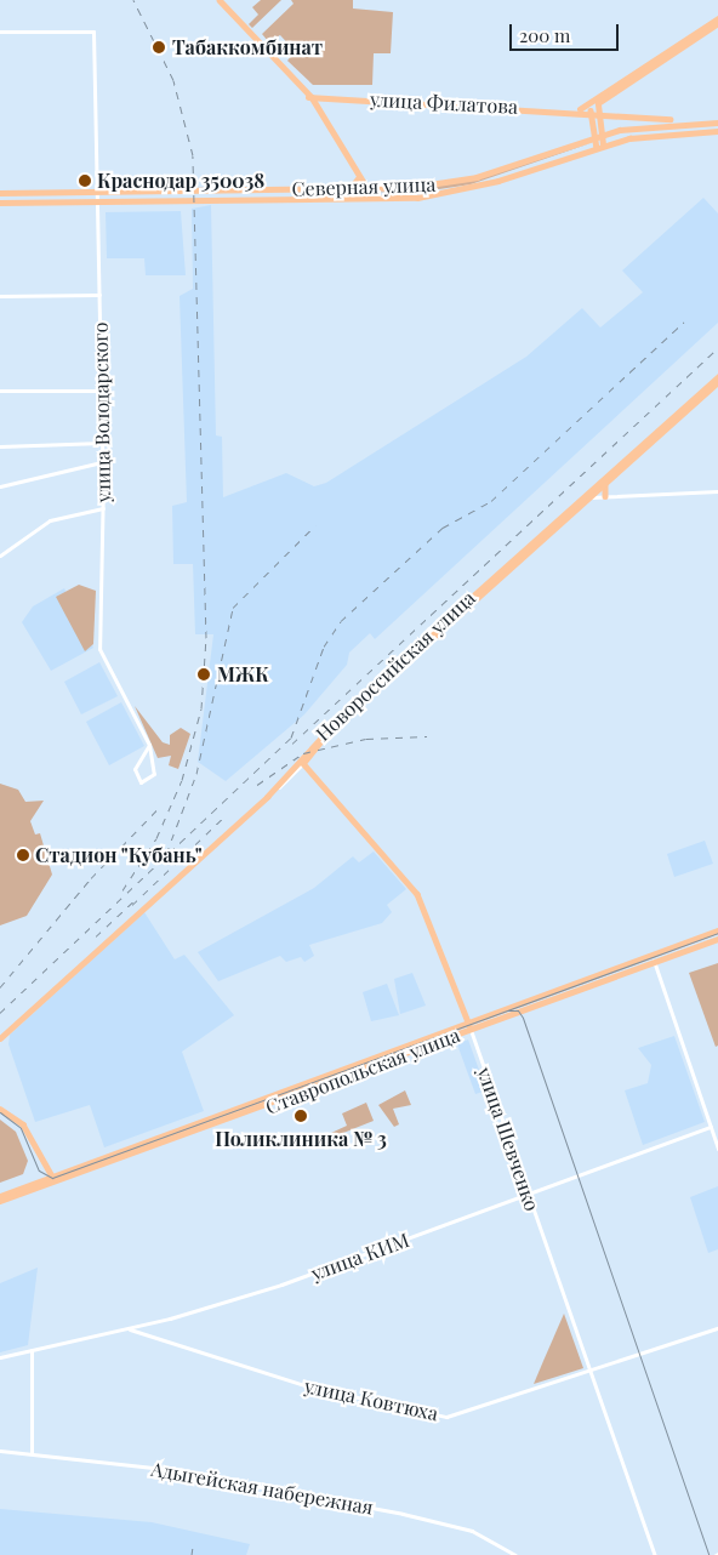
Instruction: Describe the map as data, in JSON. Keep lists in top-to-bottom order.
{
  "streets": {
    "main road": [
      "улица Филатова",
      "Северная улица",
      "Новороссийская улица",
      "Ставропольская улица",
      "улица Шевченко"
    ],
    "street": [
      "улица Володарского",
      "улица КИМ",
      "улица Ковтюха",
      "Адыгейская набережная"
    ]
  },
  "crossings": [
    ["Новороссийская улица", "улица Шевченко"],
    ["Ставропольская улица", "улица Шевченко"],
    ["улица Шевченко", "улица КИМ"],
    ["улица Шевченко", "улица Ковтюха"],
    ["улица КИМ", "улица Ковтюха"]
  ],
  "places": [
    "Табаккомбинат",
    "Краснодар 350038",
    "МЖК",
    "Стадион \"Кубань\"",
    "Поликлиника № 3"
  ],
  "scale_bar": "200 m"
}
